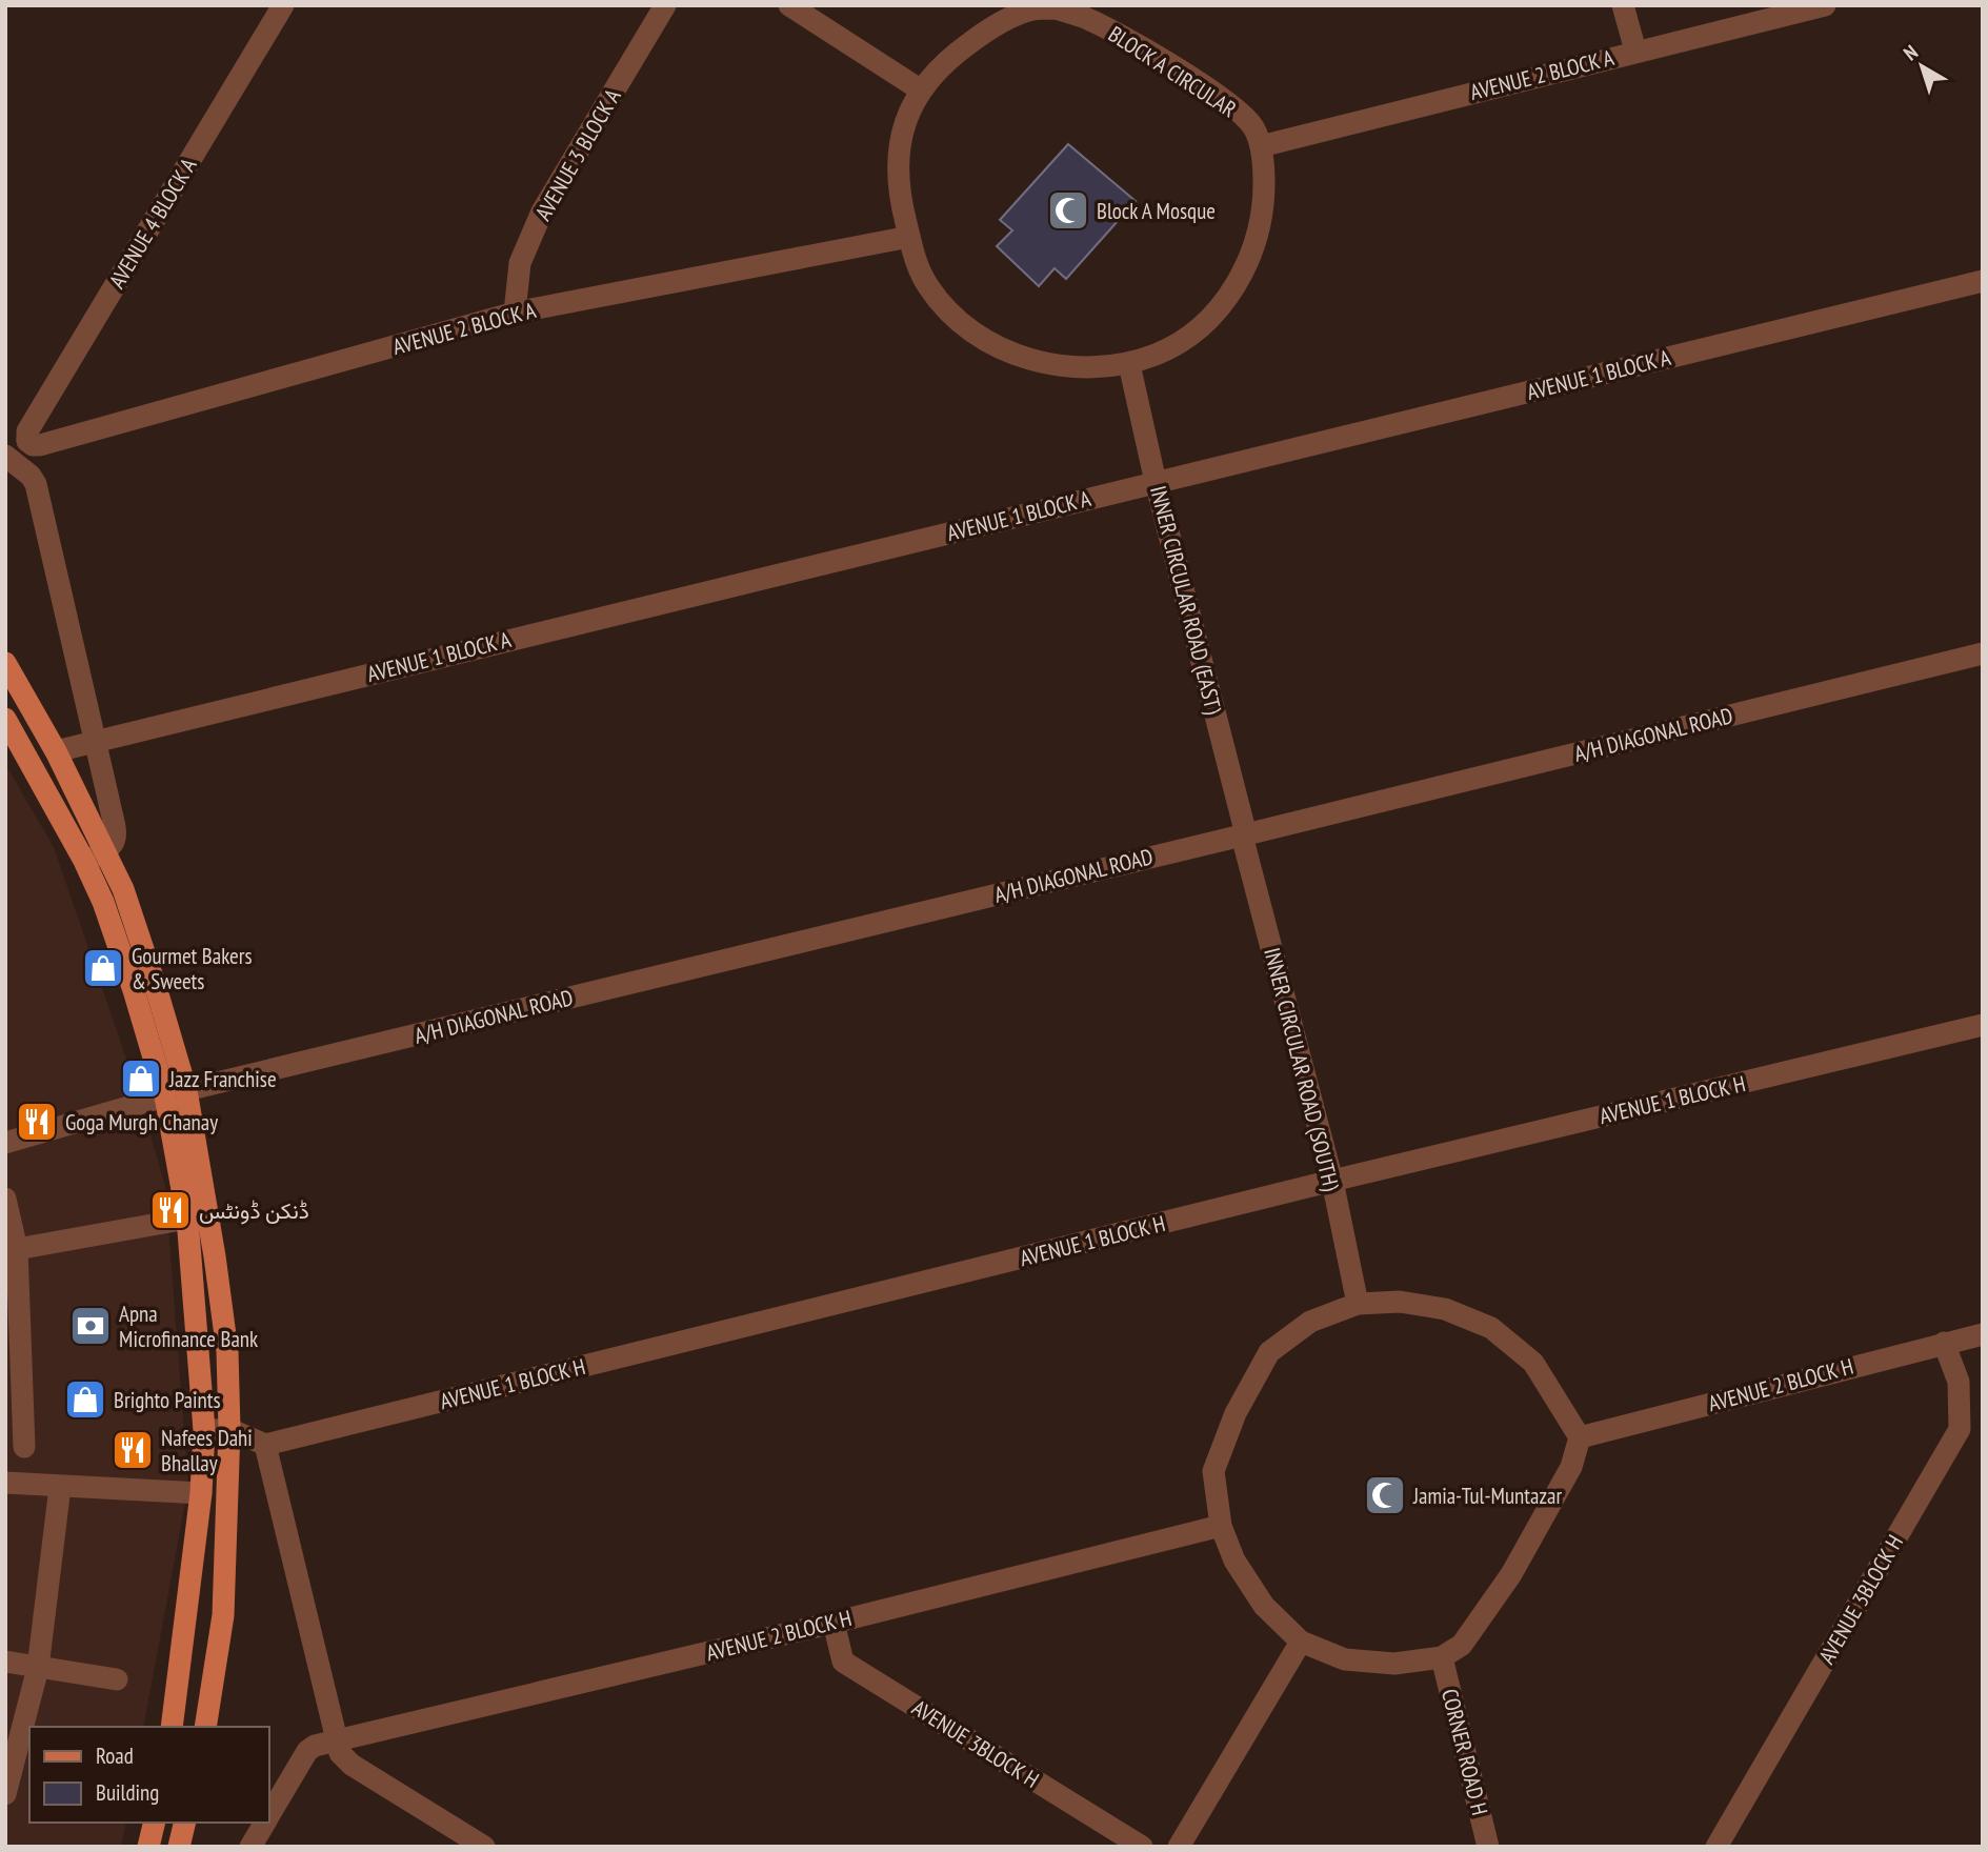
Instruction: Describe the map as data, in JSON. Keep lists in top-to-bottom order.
{
  "streets": {
    "street": [
      "BLOCK A CIRCULAR",
      "AVENUE 2 BLOCK A",
      "AVENUE 3 BLOCK A",
      "AVENUE 4 BLOCK A",
      "AVENUE 1 BLOCK A",
      "INNER CIRCULAR ROAD (EAST)",
      "A/H DIAGONAL ROAD",
      "INNER CIRCULAR ROAD (SOUTH)",
      "AVENUE 1 BLOCK H",
      "AVENUE 2 BLOCK H",
      "AVENUE 3BLOCK H",
      "CORNER ROAD H"
    ]
  },
  "crossings": [
    ["BLOCK A CIRCULAR", "AVENUE 2 BLOCK A"],
    ["BLOCK A CIRCULAR", "INNER CIRCULAR ROAD (EAST)"],
    ["AVENUE 2 BLOCK A", "AVENUE 3 BLOCK A"],
    ["AVENUE 2 BLOCK A", "AVENUE 4 BLOCK A"],
    ["AVENUE 1 BLOCK A", "INNER CIRCULAR ROAD (EAST)"],
    ["INNER CIRCULAR ROAD (EAST)", "A/H DIAGONAL ROAD"],
    ["INNER CIRCULAR ROAD (EAST)", "INNER CIRCULAR ROAD (SOUTH)"],
    ["A/H DIAGONAL ROAD", "INNER CIRCULAR ROAD (SOUTH)"],
    ["INNER CIRCULAR ROAD (SOUTH)", "AVENUE 1 BLOCK H"],
    ["AVENUE 2 BLOCK H", "AVENUE 3BLOCK H"]
  ],
  "places": {
    "mosque": ["Block A Mosque", "Jamia-Tul-Muntazar"],
    "shop": ["Gourmet Bakers & Sweets", "Jazz Franchise", "Brighto Paints"],
    "restaurant": ["Goga Murgh Chanay", "ڈنکن ڈونٹس", "Nafees Dahi Bhallay"],
    "bank": ["Apna Microfinance Bank"]
  },
  "legend": ["Road", "Building"],
  "north": "top left"
}
